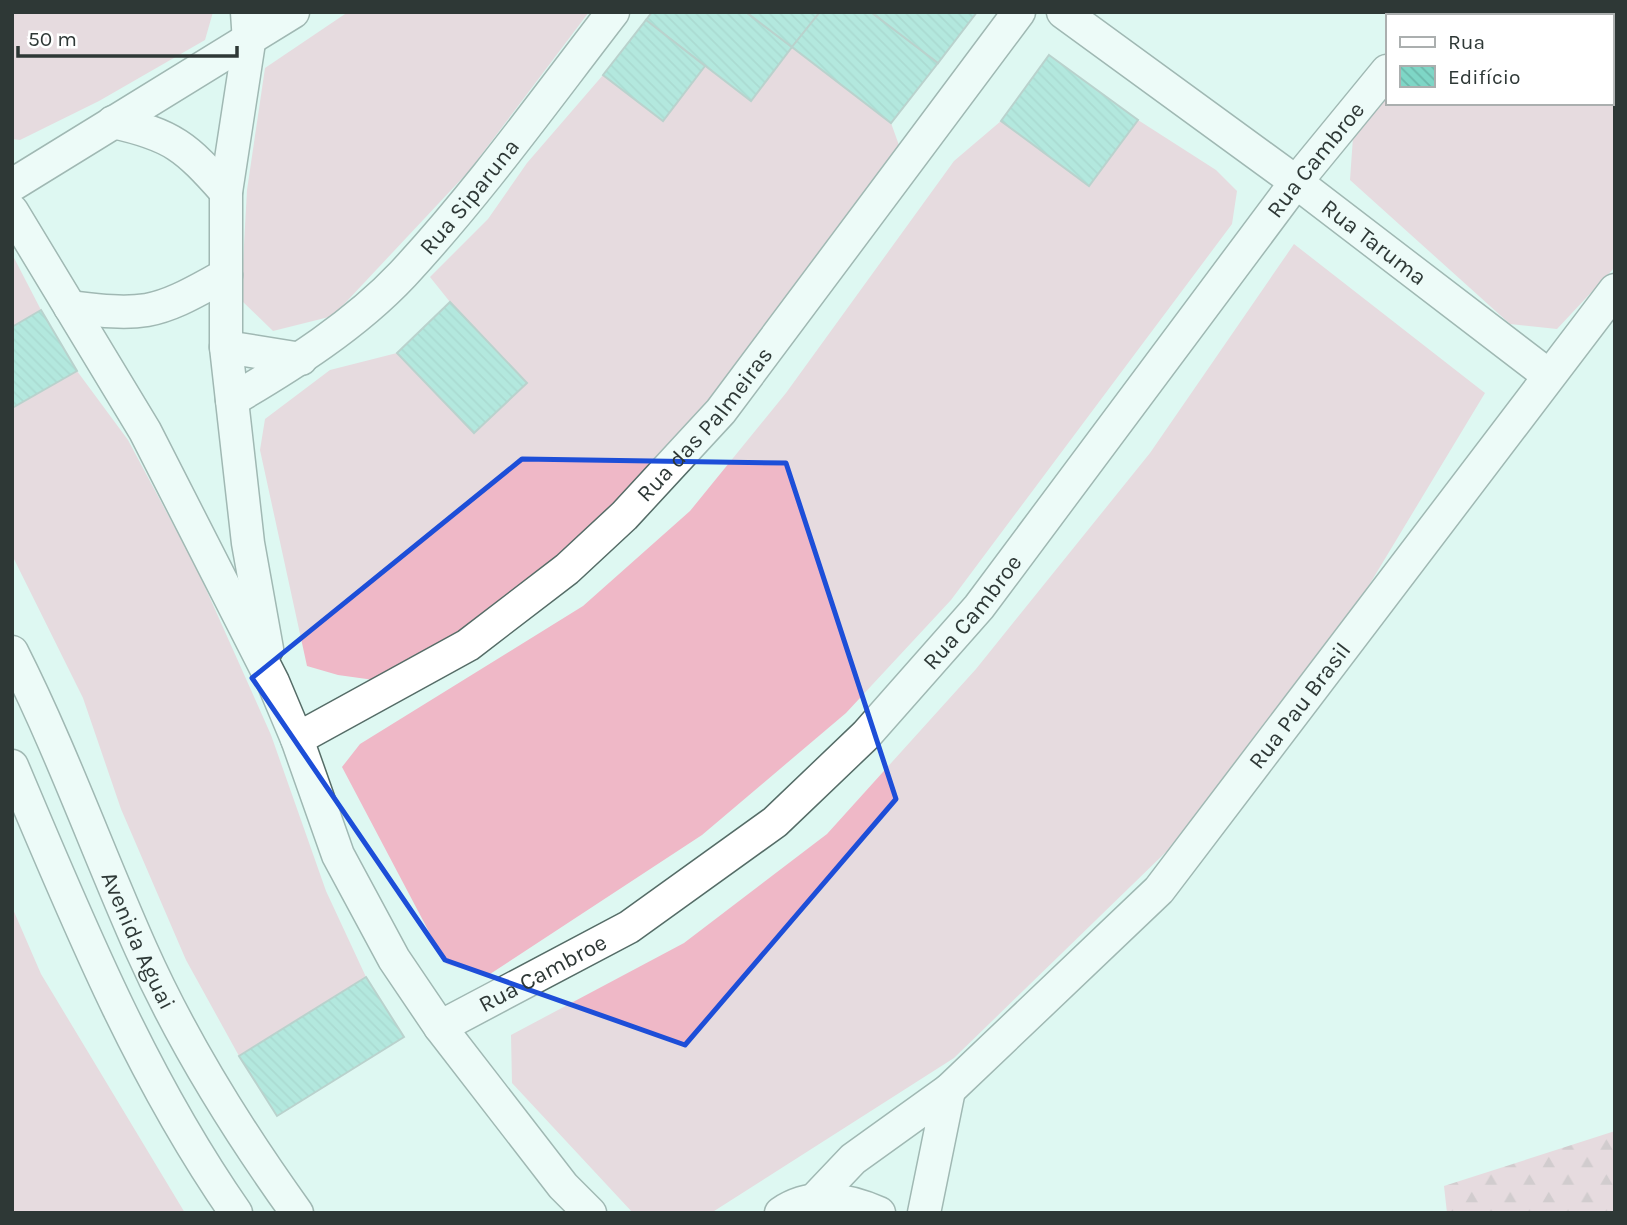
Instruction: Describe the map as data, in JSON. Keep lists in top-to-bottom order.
{
  "streets": {
    "street": [
      "Rua Cambroe",
      "Rua Siparuna",
      "Rua Taruma",
      "Rua das Palmeiras",
      "Rua Pau Brasil",
      "Avenida Aguai"
    ]
  },
  "crossings": [
    ["Rua Cambroe", "Rua Taruma"],
    ["Rua Taruma", "Rua Pau Brasil"]
  ],
  "legend": ["Rua", "Edifício"],
  "scale_bar": "50 m"
}
